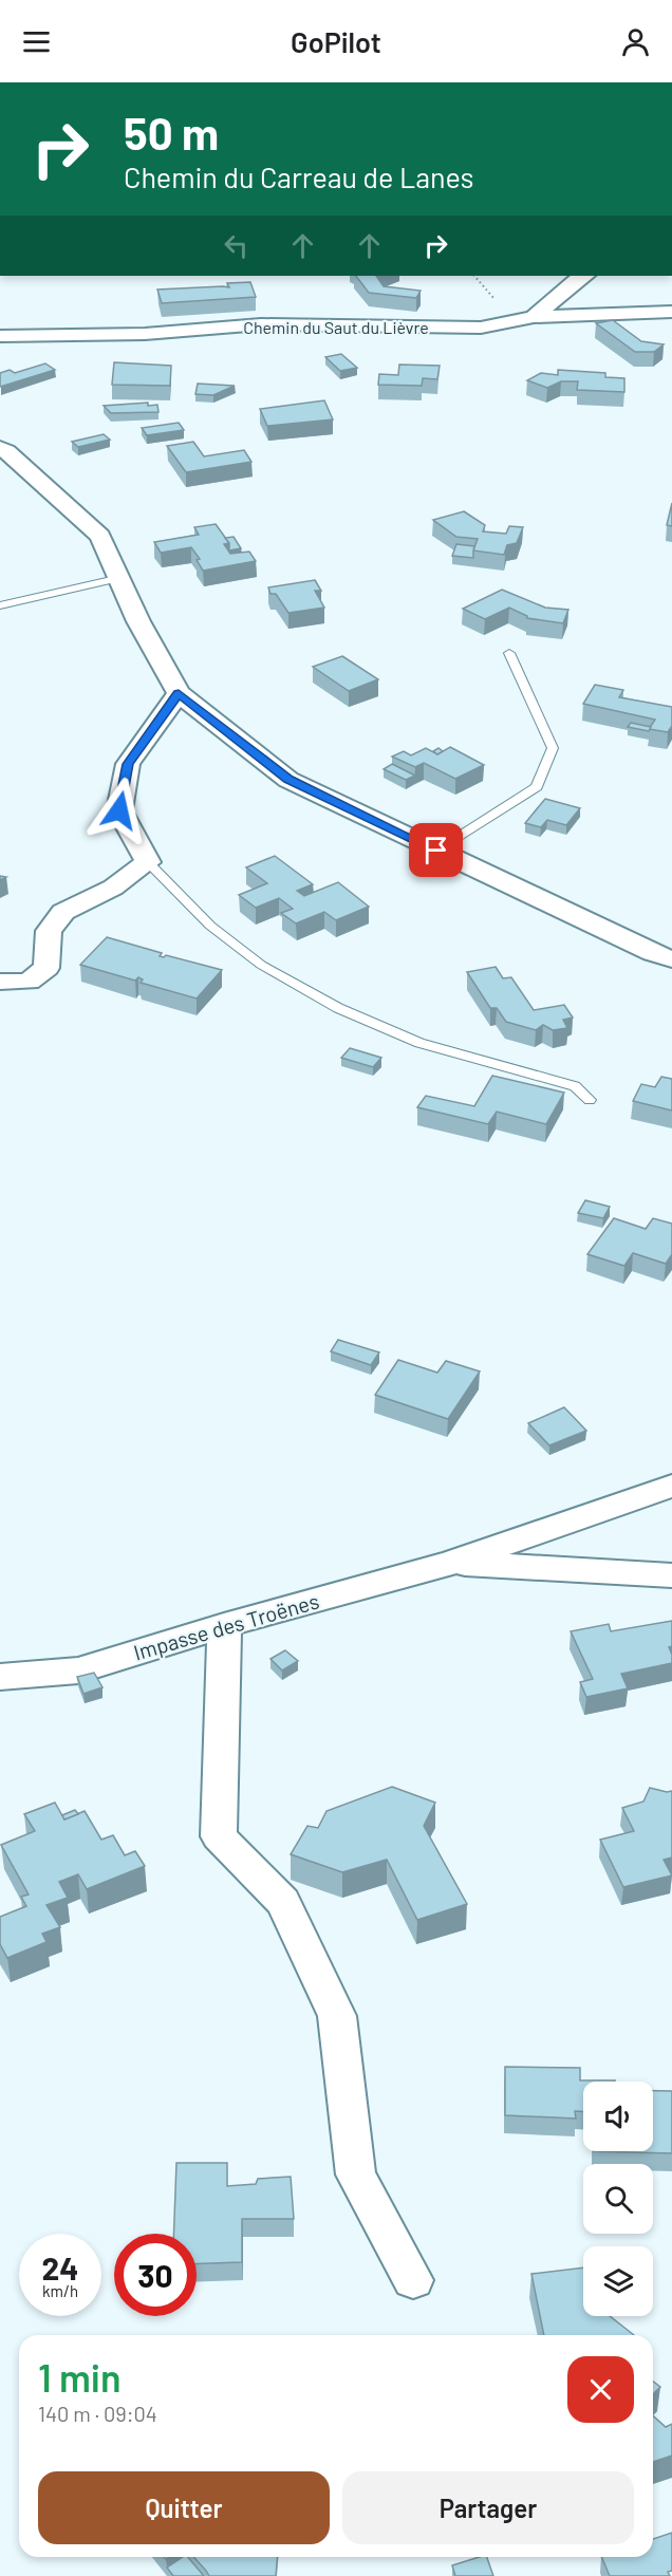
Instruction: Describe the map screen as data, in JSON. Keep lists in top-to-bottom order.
{
  "streets": {
    "street": ["Chemin du Saut du Lièvre", "Impasse des Troënes"]
  },
  "page": {
    "header": "GoPilot",
    "turn": ["50 m", "Chemin du Carreau de Lanes"],
    "speed": "24 km/h",
    "limit": "30",
    "heading": ["1 min", "140 m · 09:04"],
    "buttons": ["Quitter", "Partager"]
  }
}
